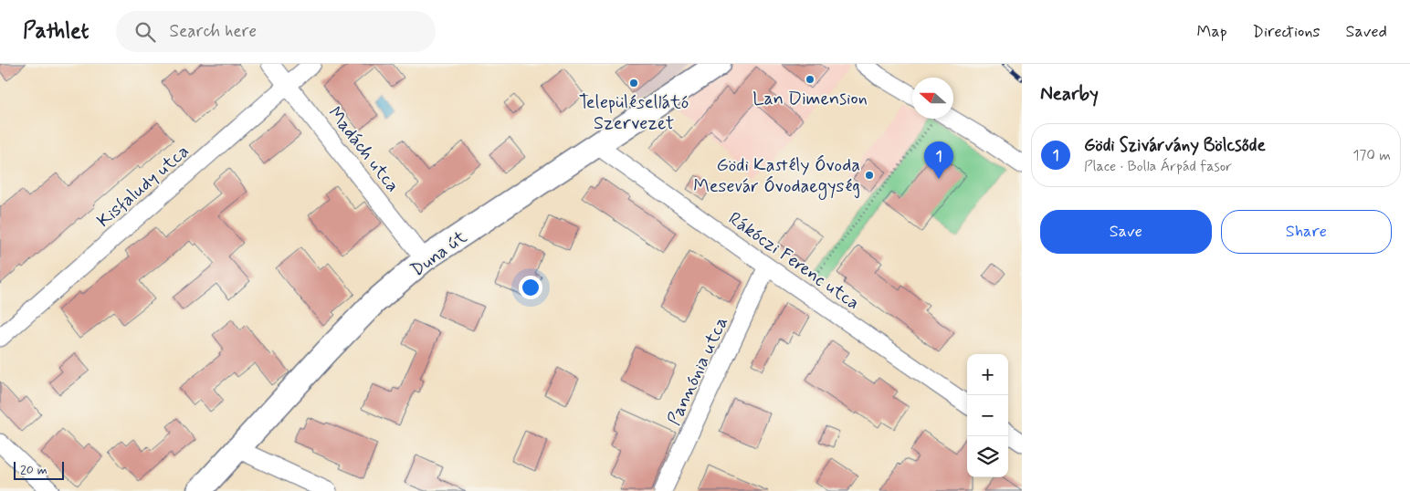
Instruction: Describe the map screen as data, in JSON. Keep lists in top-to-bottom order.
{
  "streets": {
    "street": [
      "Madách utca",
      "Kisfaludy utca",
      "Duna út",
      "Rákóczi Ferenc utca",
      "Pannónia utca"
    ]
  },
  "crossings": [
    ["Madách utca", "Kisfaludy utca"],
    ["Madách utca", "Duna út"],
    ["Duna út", "Rákóczi Ferenc utca"],
    ["Rákóczi Ferenc utca", "Pannónia utca"]
  ],
  "places": ["Lan Dimension", "Településellátó Szervezet", "Gödi Kastély Óvoda Mesevár Óvodaegység"],
  "scale_bar": "20 m",
  "north": "left",
  "page": {
    "header": "Pathlet",
    "search": "Search here",
    "nav": ["Map", "Directions", "Saved"],
    "heading": "Nearby",
    "list": [
      {
        "mark": "1",
        "name": "Gödi Szivárvány Bölcsőde",
        "note": "Place · Bolla Árpád fasor",
        "value": "170 m"
      }
    ],
    "pins": "1",
    "buttons": ["Save", "Share"],
    "map_buttons": ["+", "−"],
    "scale": "20 m"
  }
}
